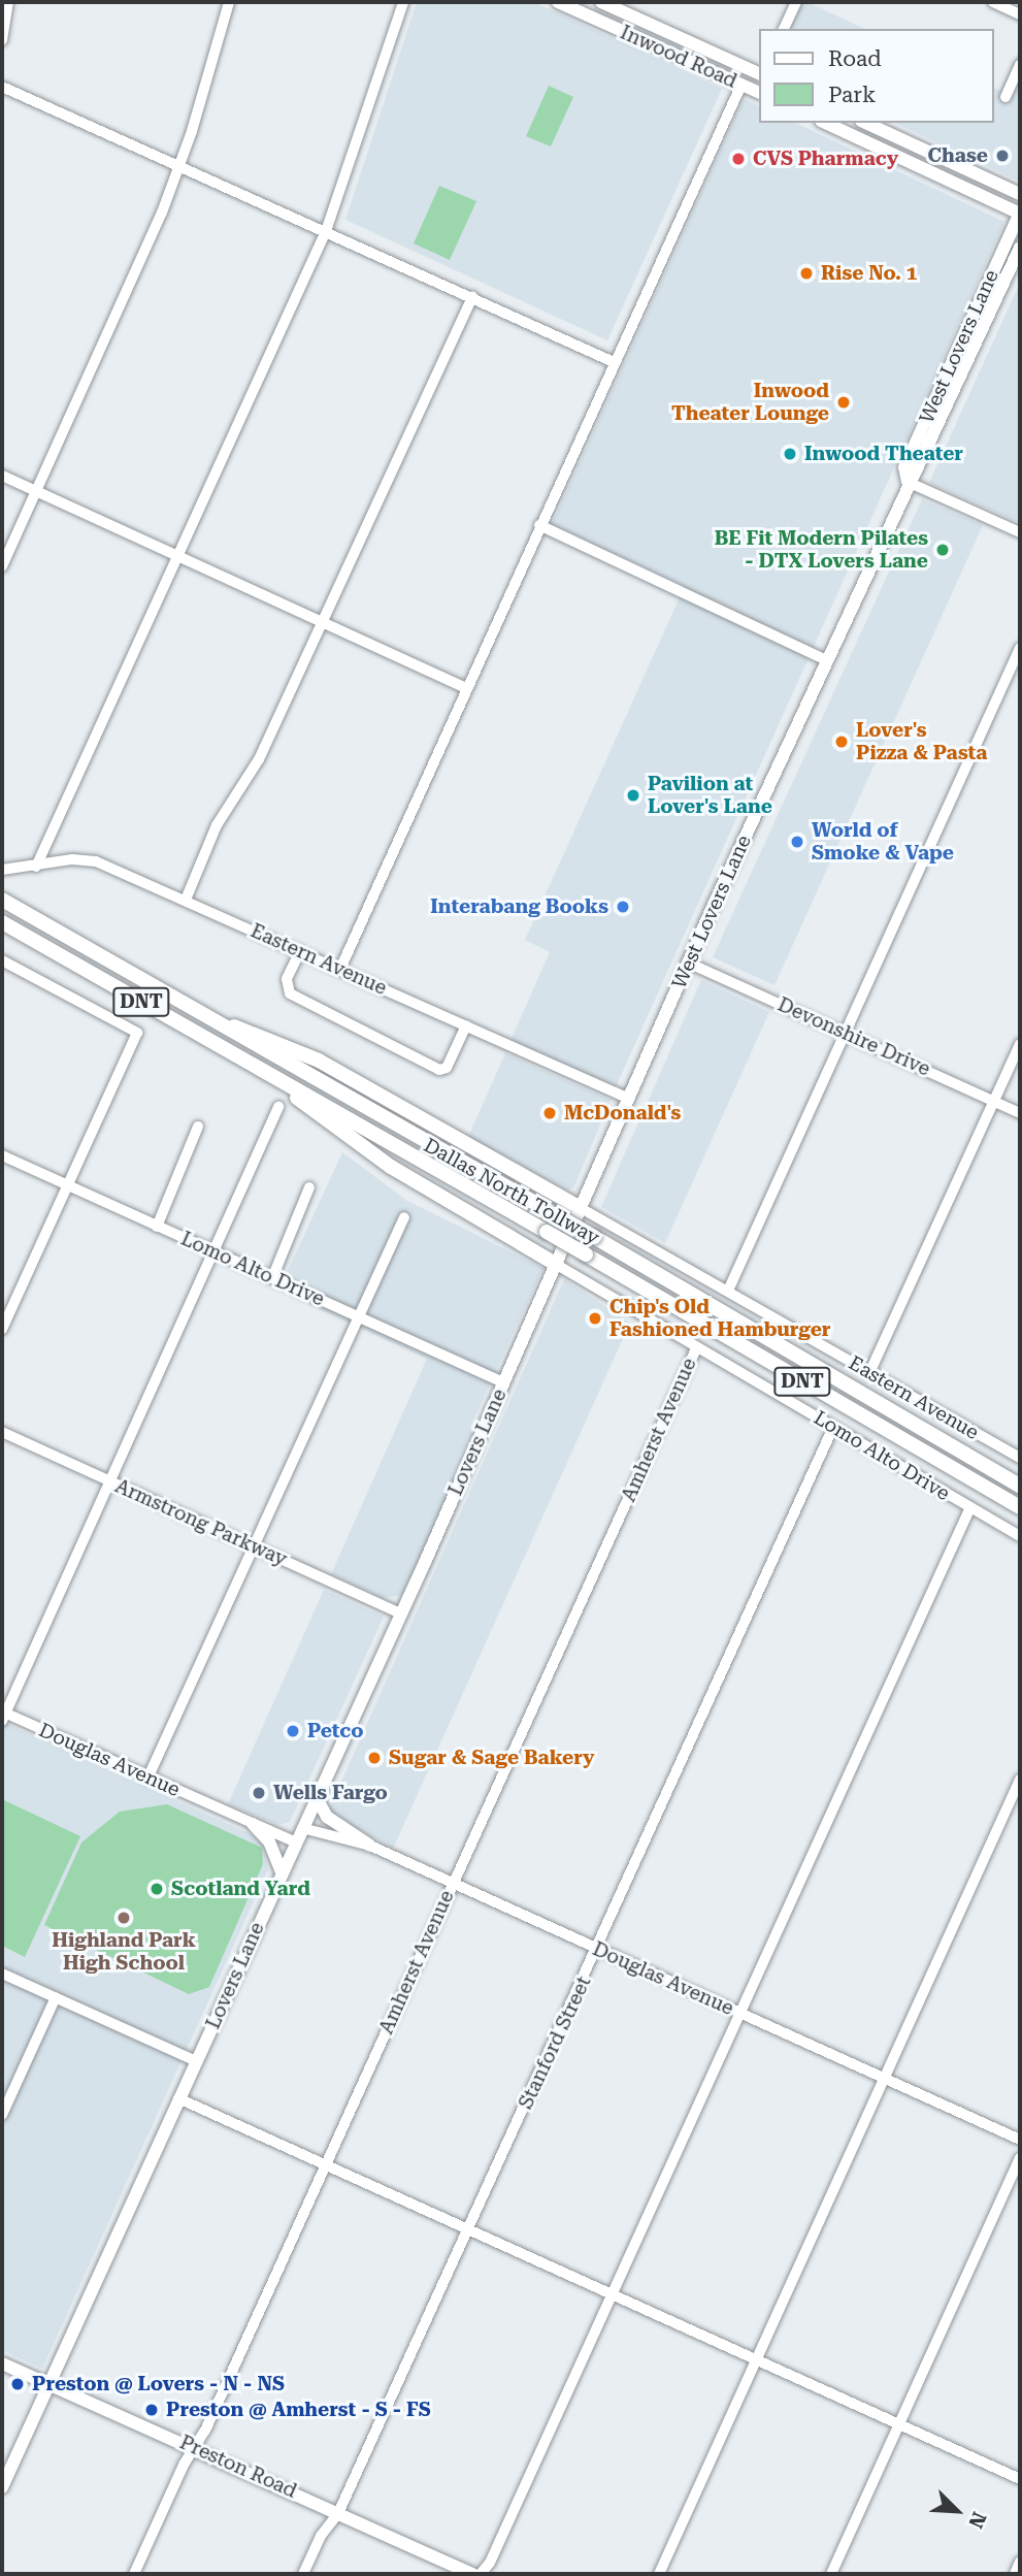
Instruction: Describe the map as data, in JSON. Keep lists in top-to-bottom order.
{
  "streets": {
    "highway": ["DNT", "Dallas North Tollway"],
    "main road": [
      "Inwood Road",
      "West Lovers Lane",
      "Lovers Lane",
      "Preston Road"
    ],
    "street": [
      "Eastern Avenue",
      "Devonshire Drive",
      "Lomo Alto Drive",
      "Amherst Avenue",
      "Armstrong Parkway",
      "Douglas Avenue",
      "Stanford Street"
    ]
  },
  "crossings": [
    ["West Lovers Lane", "Eastern Avenue"],
    ["West Lovers Lane", "Devonshire Drive"],
    ["West Lovers Lane", "Lomo Alto Drive"],
    ["West Lovers Lane", "Lovers Lane"],
    ["Lomo Alto Drive", "Amherst Avenue"],
    ["Lomo Alto Drive", "Lovers Lane"],
    ["Lomo Alto Drive", "Stanford Street"],
    ["Amherst Avenue", "Douglas Avenue"],
    ["Amherst Avenue", "Preston Road"],
    ["Lovers Lane", "Armstrong Parkway"],
    ["Lovers Lane", "Douglas Avenue"],
    ["Lovers Lane", "Preston Road"],
    ["Douglas Avenue", "Stanford Street"],
    ["Stanford Street", "Preston Road"]
  ],
  "places": [
    "Chase",
    "CVS Pharmacy",
    "Rise No. 1",
    "Inwood Theater Lounge",
    "Inwood Theater",
    "BE Fit Modern Pilates - DTX Lovers Lane",
    "Lover's Pizza & Pasta",
    "Pavilion at Lover's Lane",
    "World of Smoke & Vape",
    "Interabang Books",
    "McDonald's",
    "Chip's Old Fashioned Hamburger",
    "Petco",
    "Sugar & Sage Bakery",
    "Wells Fargo",
    "Scotland Yard",
    "Highland Park High School",
    "Preston @ Lovers - N - NS",
    "Preston @ Amherst - S - FS"
  ],
  "legend": ["Road", "Park"],
  "north": "bottom right"
}
